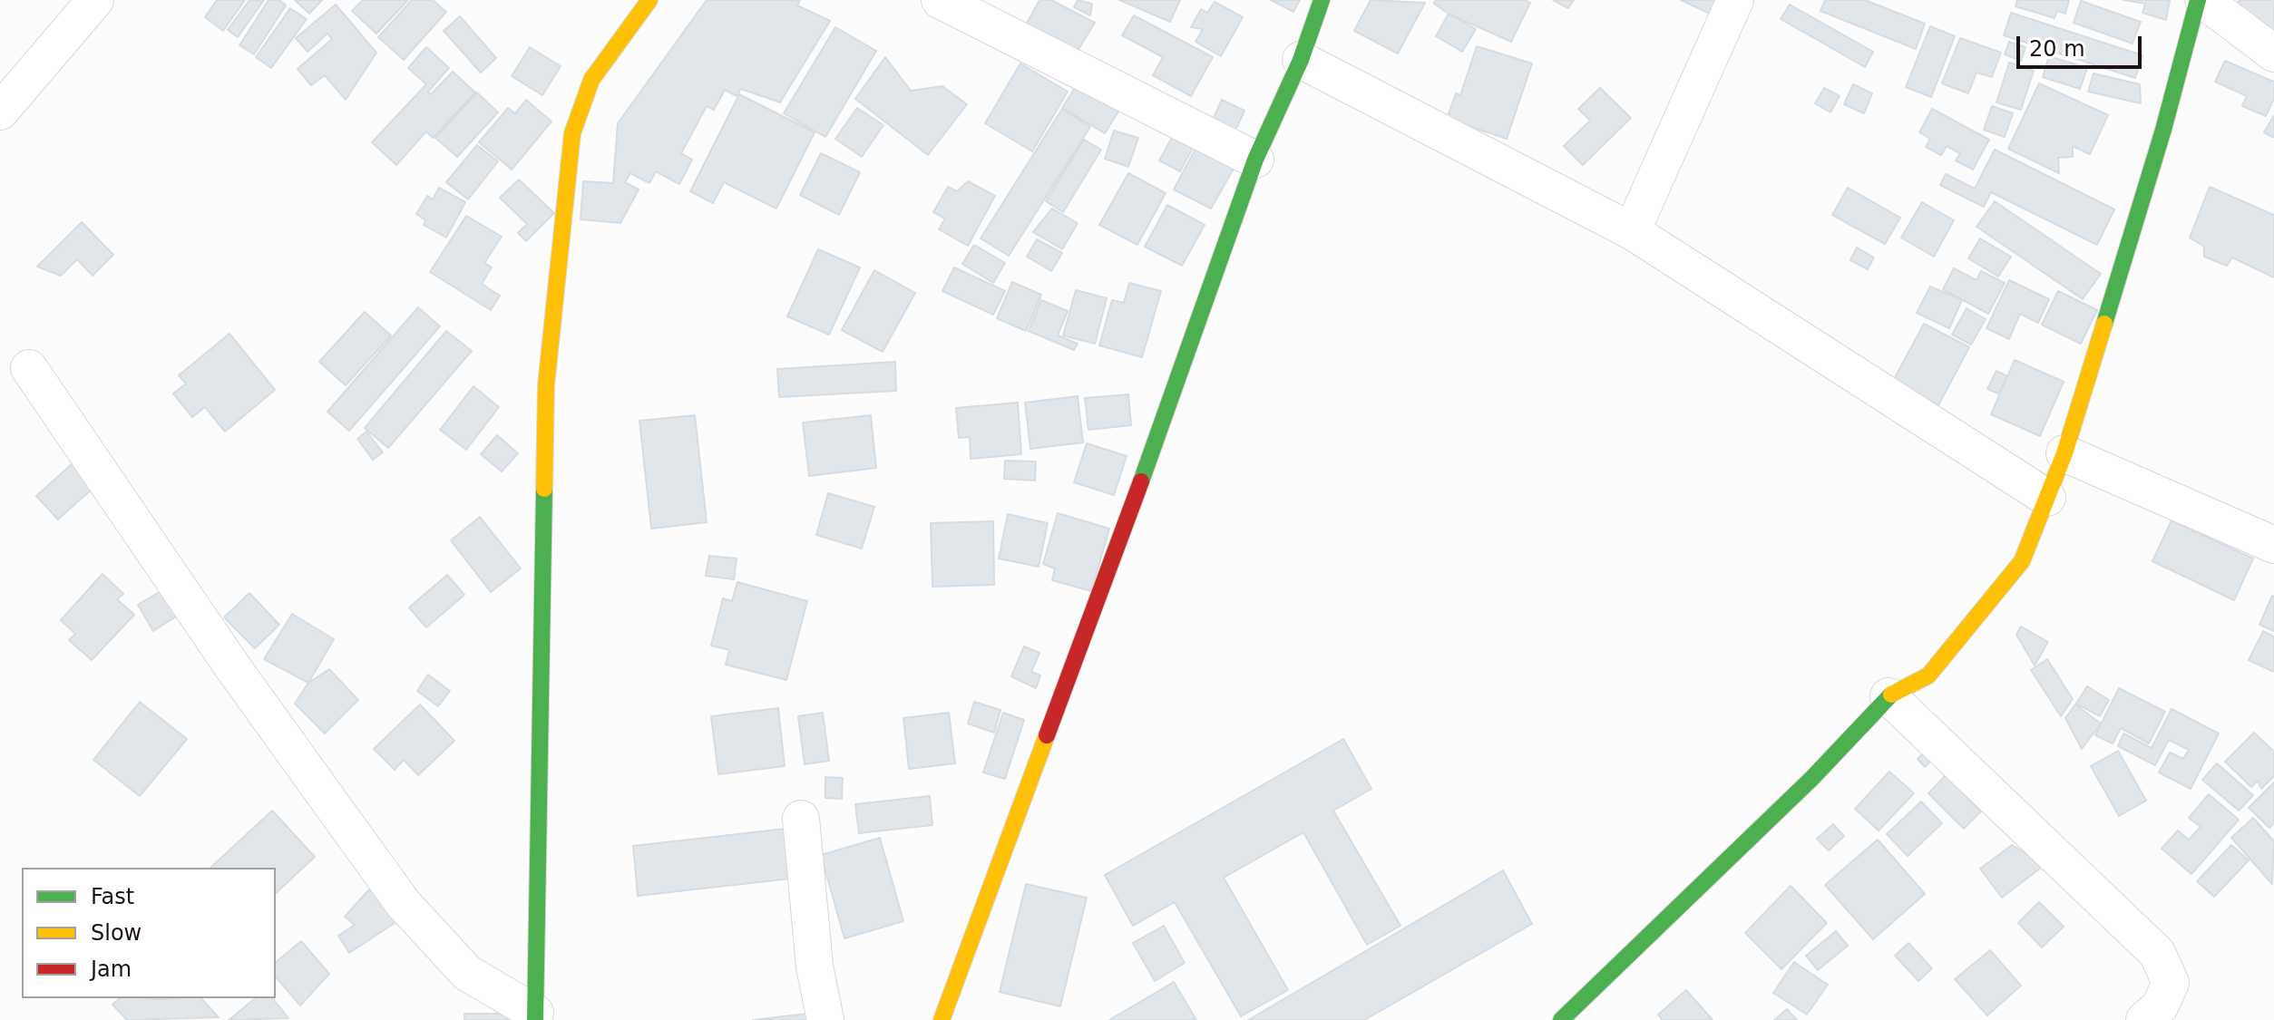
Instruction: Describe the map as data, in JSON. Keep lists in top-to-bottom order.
{
  "legend": ["Fast", "Slow", "Jam"],
  "scale_bar": "20 m"
}
